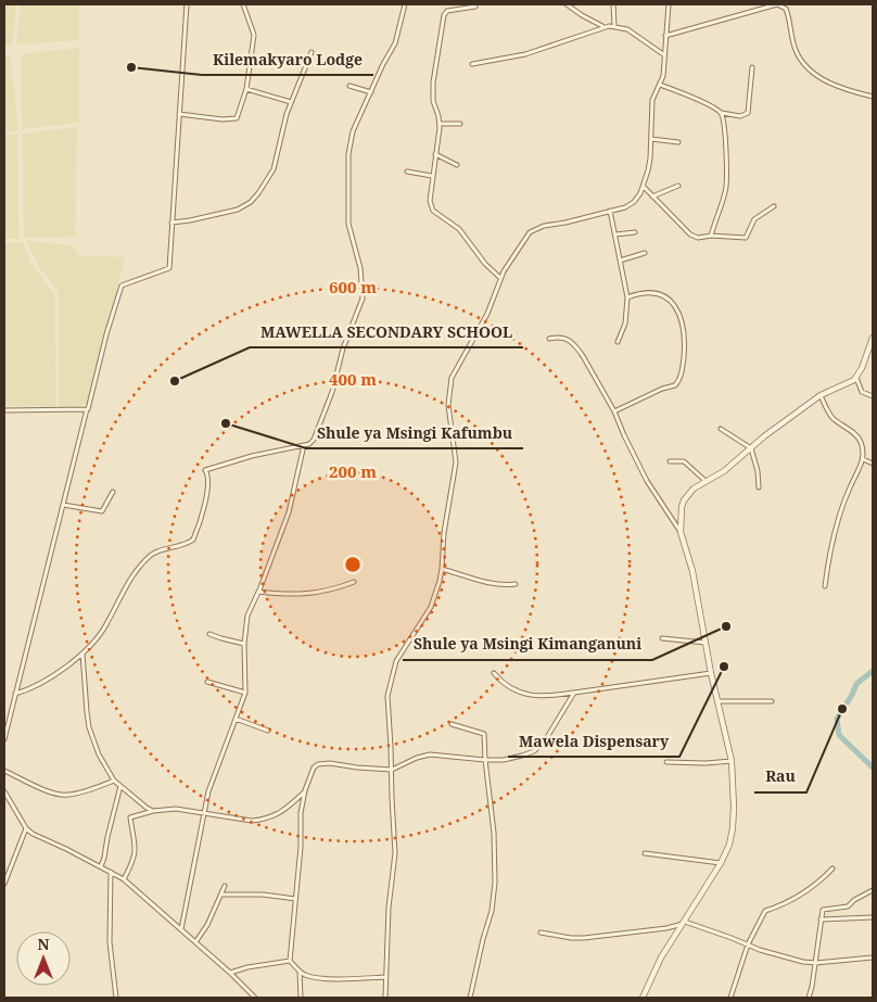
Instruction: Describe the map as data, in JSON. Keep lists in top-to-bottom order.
{
  "places": [
    "Kilemakyaro Lodge",
    "MAWELLA SECONDARY SCHOOL",
    "Shule ya Msingi Kafumbu",
    "Shule ya Msingi Kimanganuni",
    "Mawela Dispensary",
    "Rau"
  ],
  "north": "top",
  "rings": ["600 m", "400 m", "200 m"]
}
